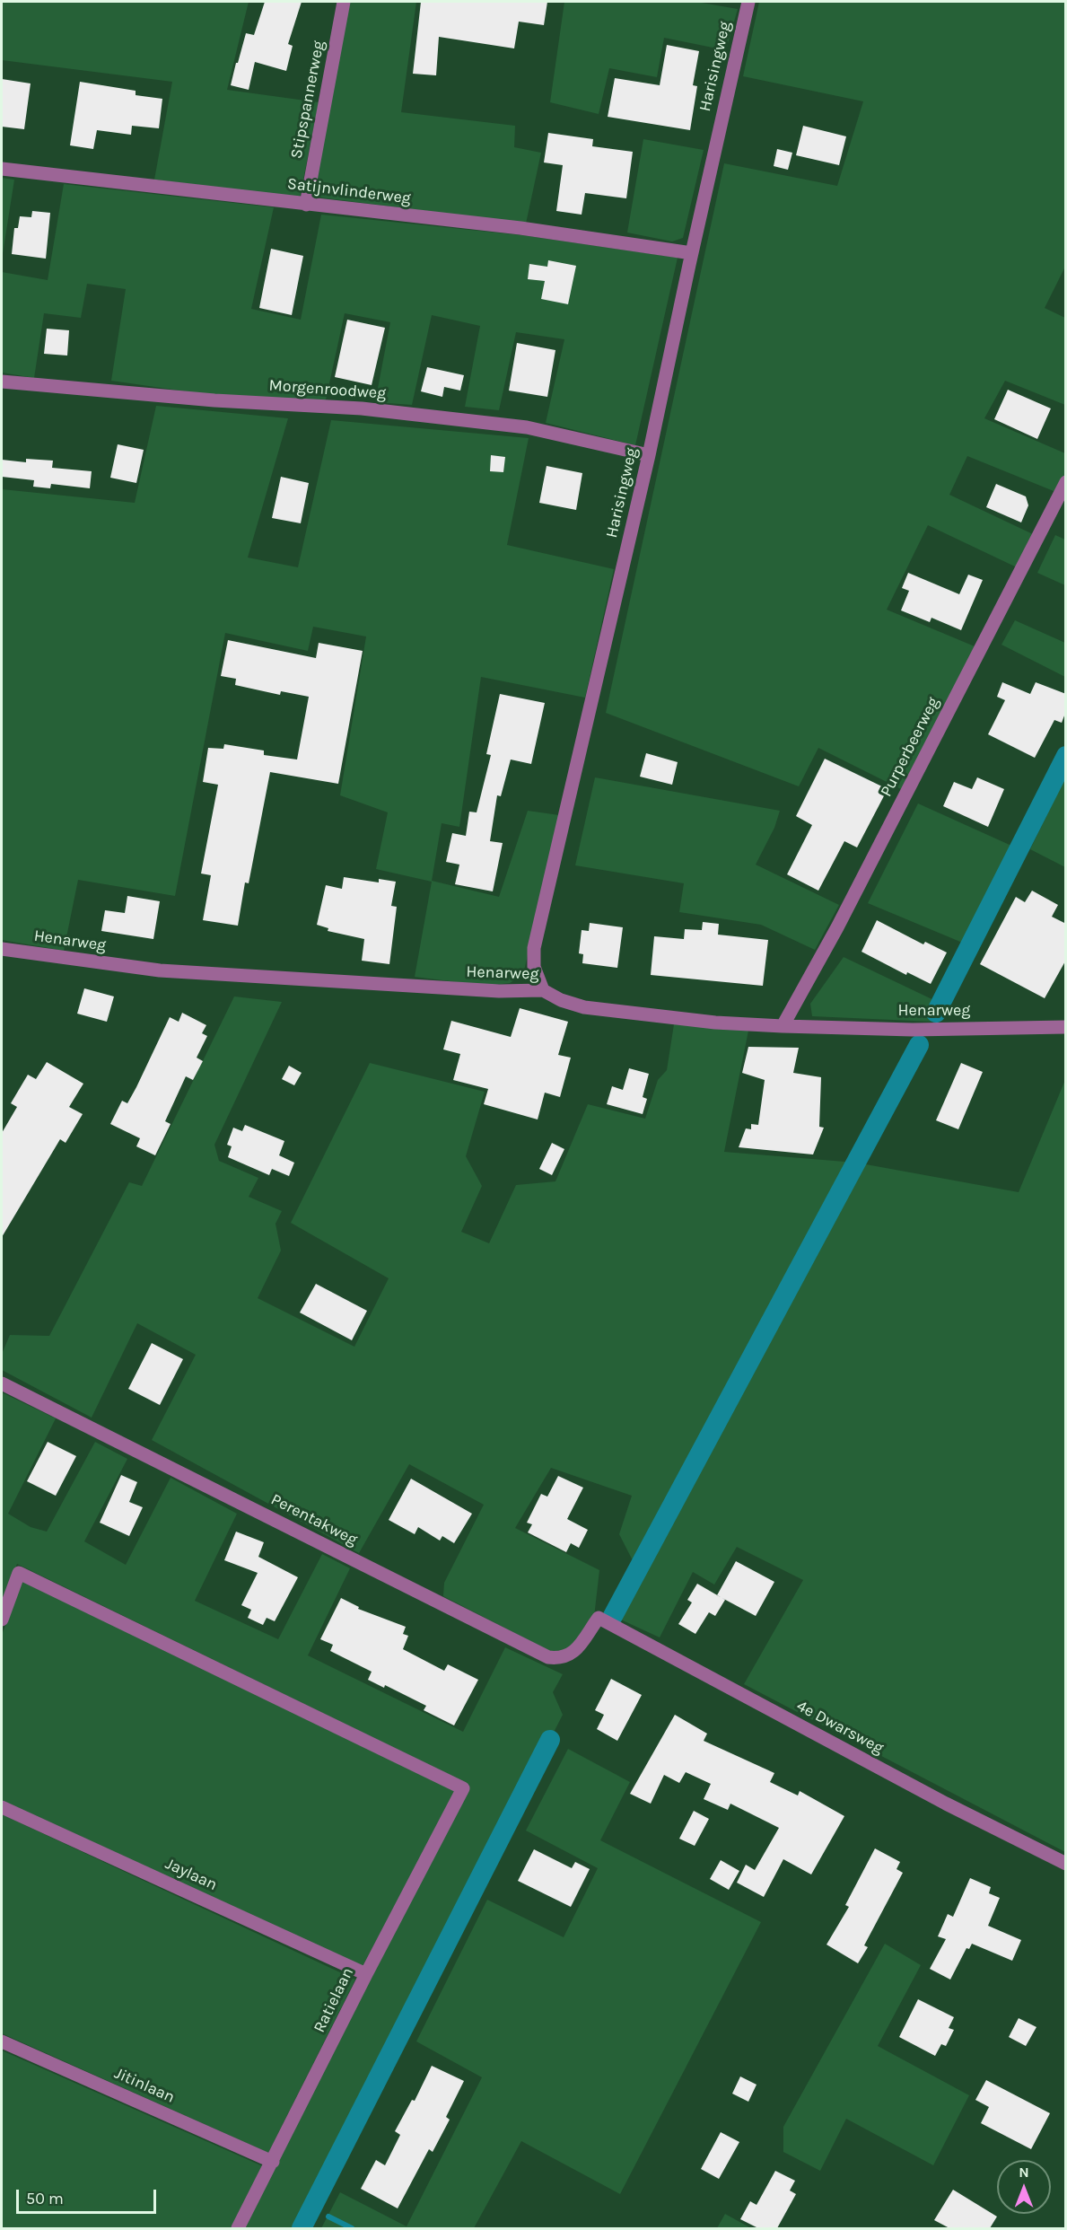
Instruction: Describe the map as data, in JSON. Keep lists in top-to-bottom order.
{
  "streets": {
    "street": [
      "Harisingweg",
      "Stipspannerweg",
      "Satijnvlinderweg",
      "Morgenroodweg",
      "Purperbeerweg",
      "Henarweg",
      "Perentakweg",
      "4e Dwarsweg",
      "Jaylaan",
      "Ratielaan",
      "Jitinlaan"
    ]
  },
  "crossings": [
    ["Harisingweg", "Satijnvlinderweg"],
    ["Harisingweg", "Morgenroodweg"],
    ["Harisingweg", "Henarweg"],
    ["Stipspannerweg", "Satijnvlinderweg"],
    ["Purperbeerweg", "Henarweg"],
    ["Perentakweg", "4e Dwarsweg"],
    ["Jaylaan", "Ratielaan"],
    ["Ratielaan", "Jitinlaan"]
  ],
  "scale_bar": "50 m",
  "north": "top"
}
